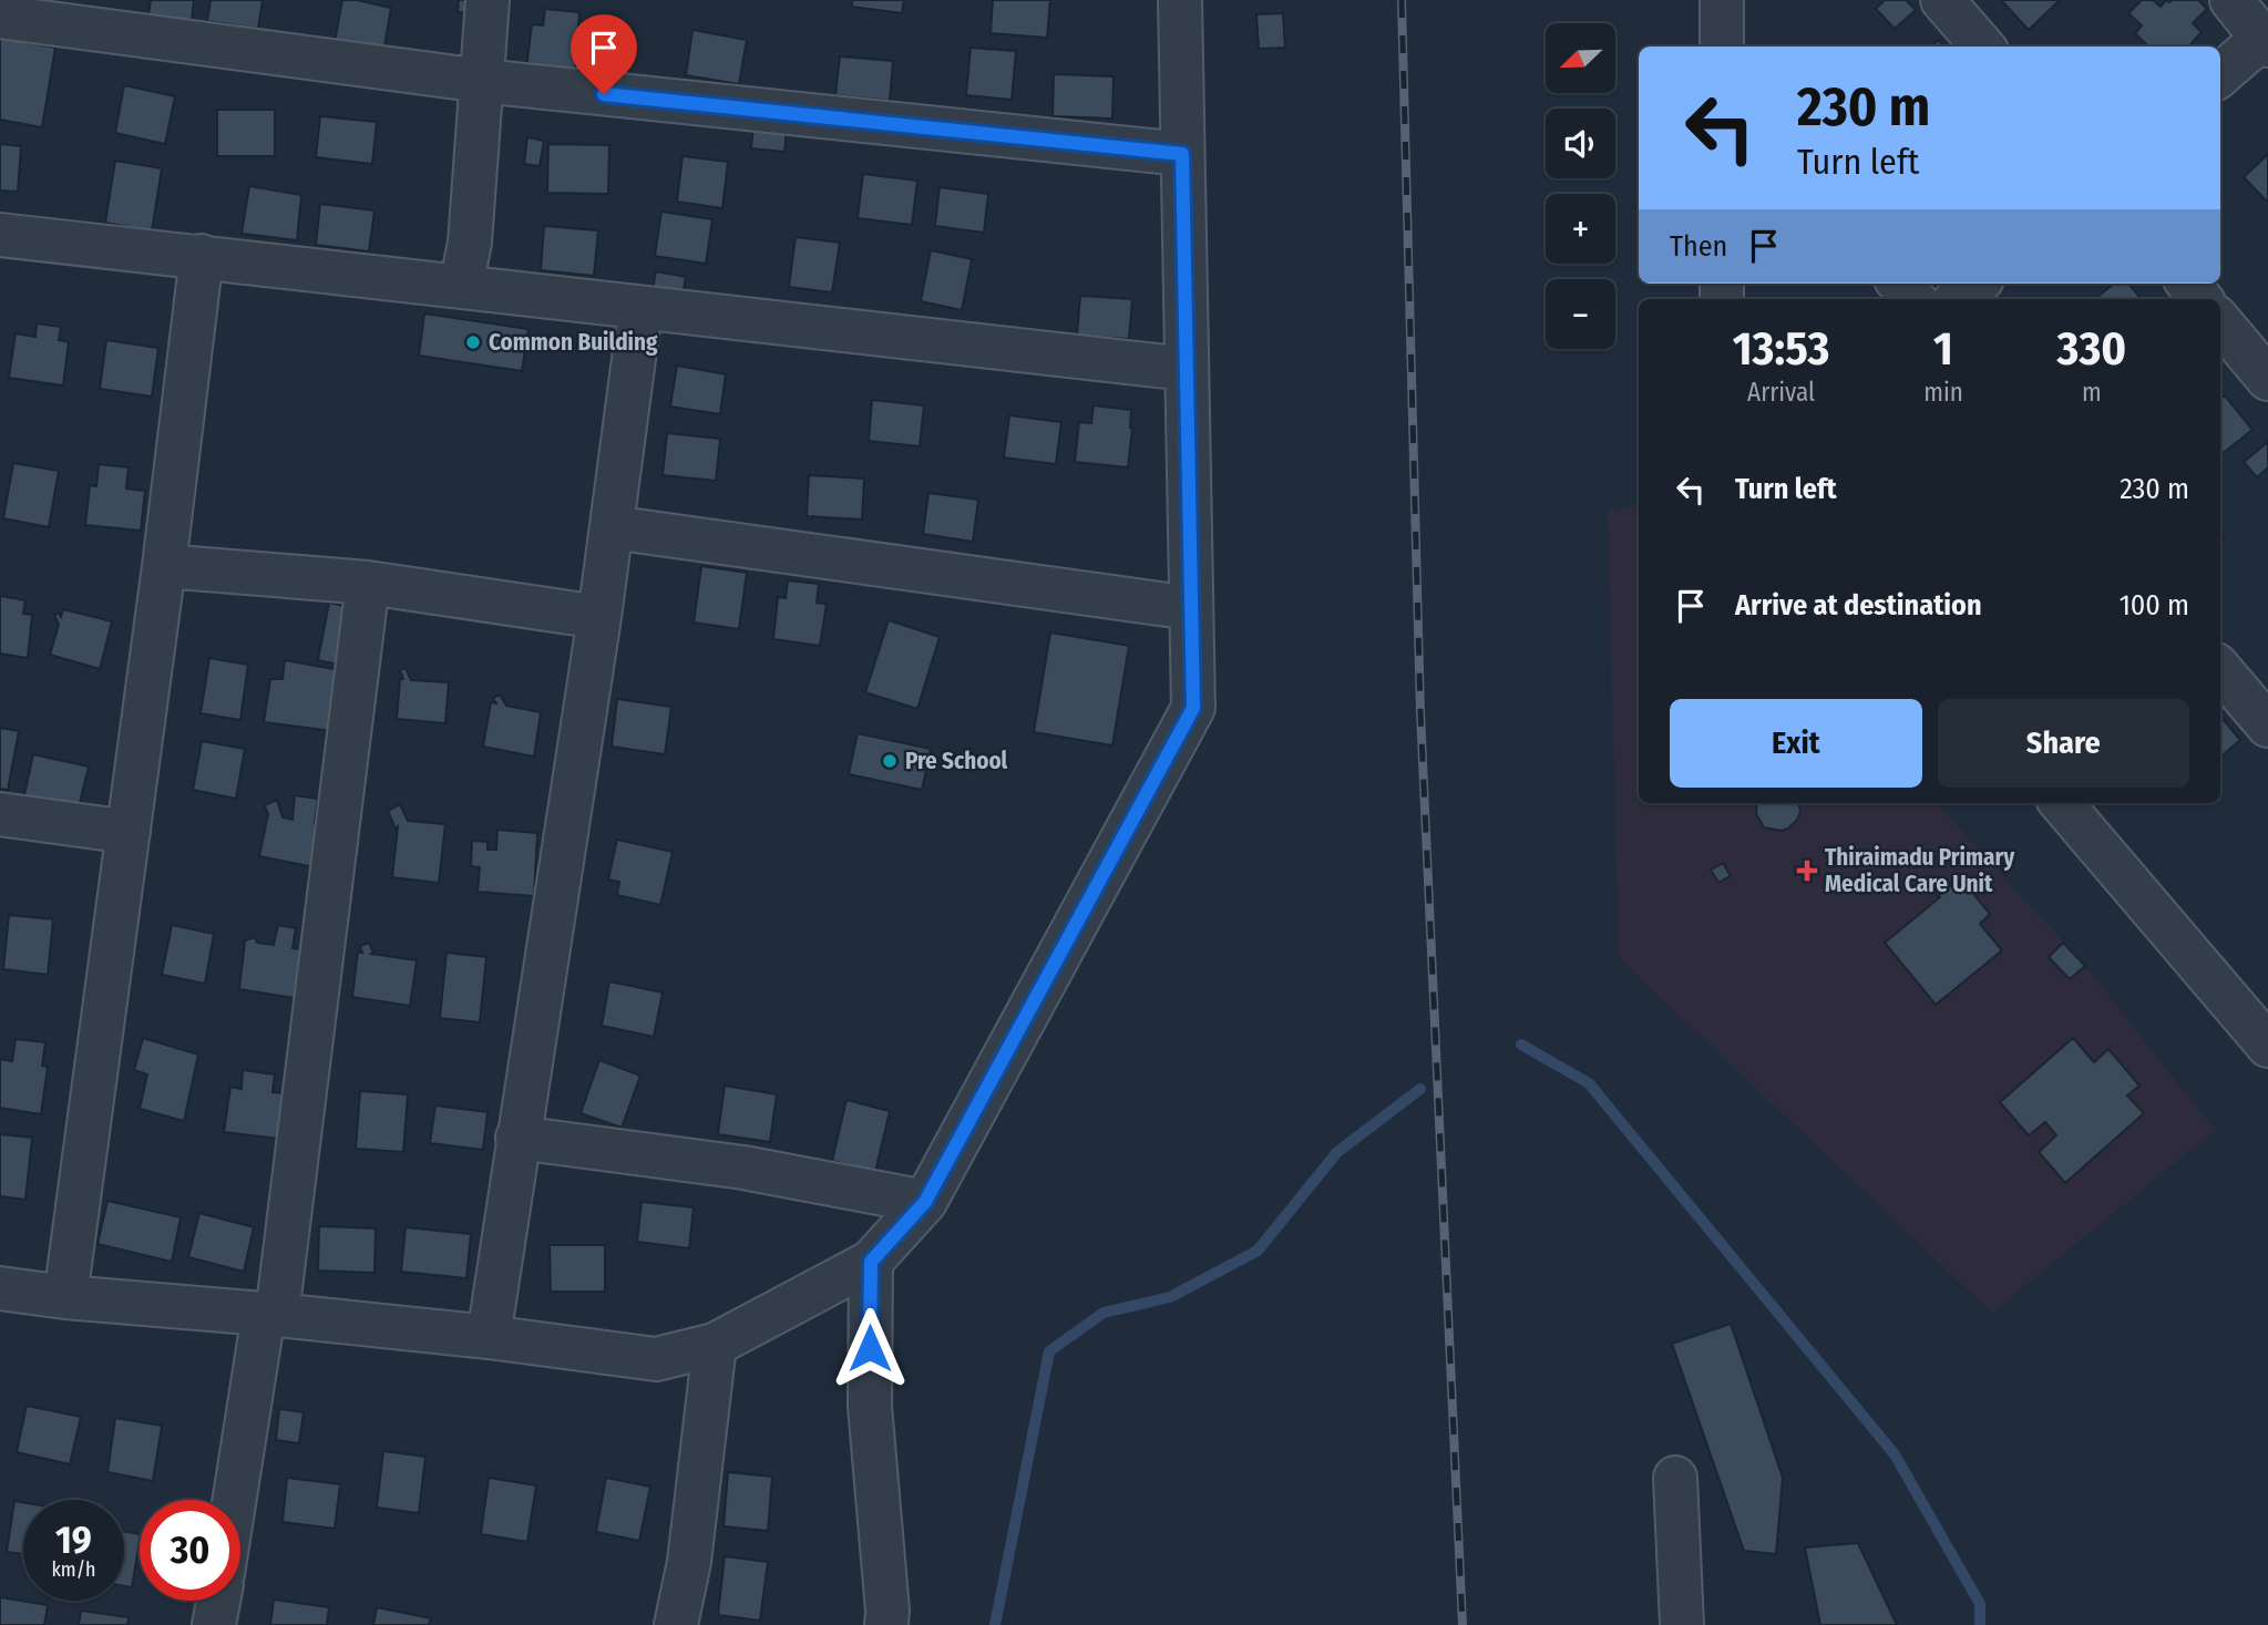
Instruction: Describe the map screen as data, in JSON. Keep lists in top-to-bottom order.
{
  "places": {
    "other": ["Common Building", "Pre School"],
    "health": ["Thiraimadu Primary Medical Care Unit"]
  },
  "north": "bottom left",
  "page": {
    "map_buttons": ["+", "−"],
    "turn": ["230 m", "Turn left"],
    "then": "Then",
    "eta": [
      "13:53",
      "Arrival",
      "1",
      "min",
      "330",
      "m"
    ],
    "list": [
      {
        "name": "Turn left",
        "value": "230 m"
      },
      {
        "name": "Arrive at destination",
        "value": "100 m"
      }
    ],
    "buttons": ["Exit", "Share"],
    "speed": "19 km/h",
    "limit": "30"
  }
}
